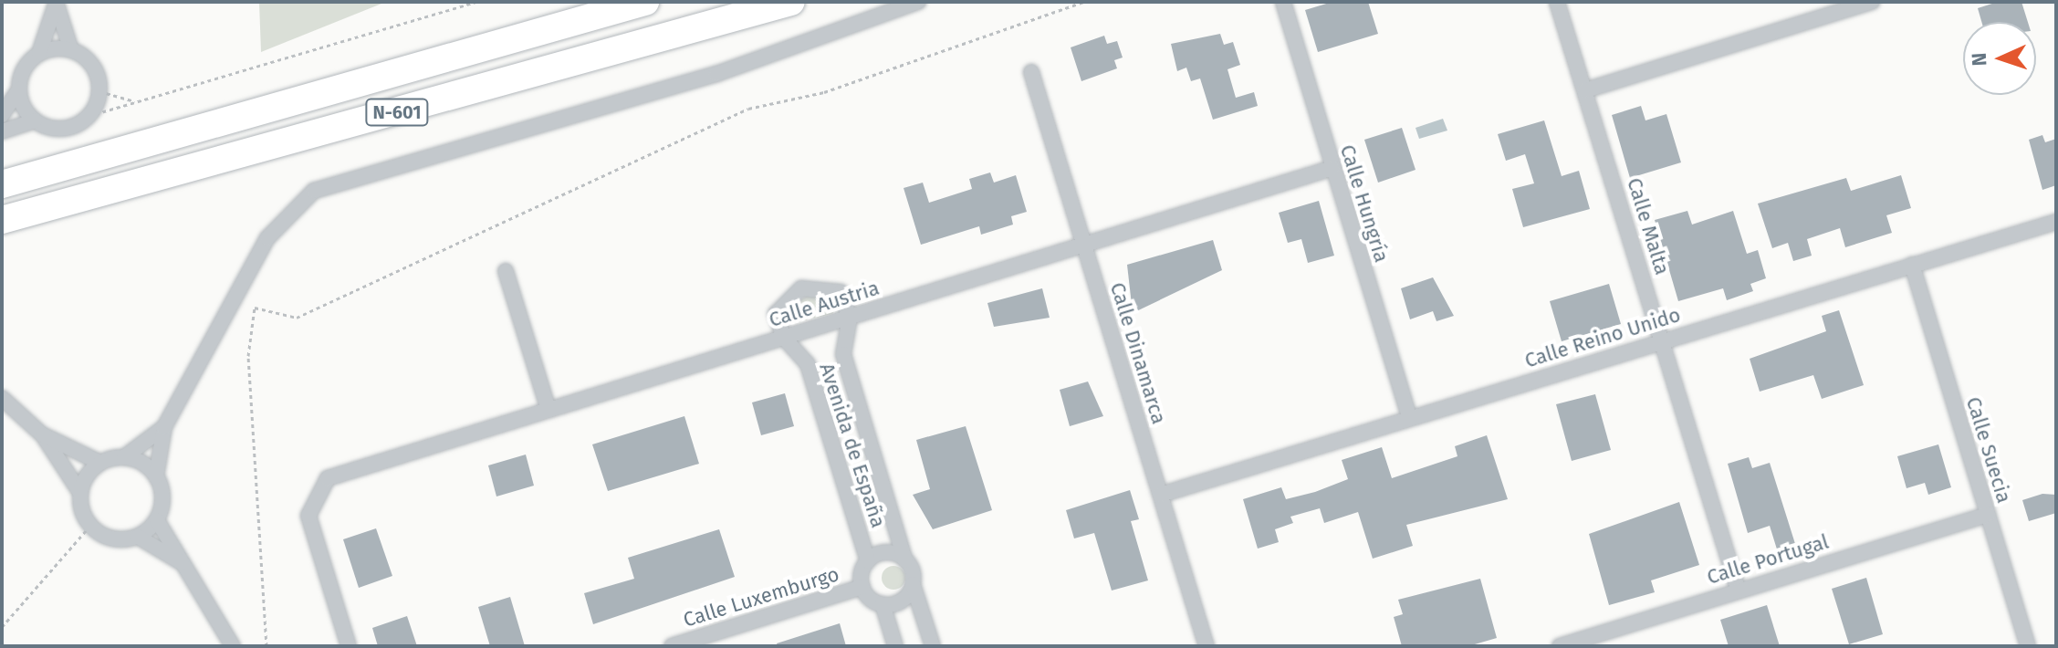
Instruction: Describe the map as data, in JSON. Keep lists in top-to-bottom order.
{
  "streets": {
    "highway": ["N-601"],
    "street": [
      "Calle Hungría",
      "Calle Malta",
      "Calle Austria",
      "Calle Reino Unido",
      "Calle Dinamarca",
      "Avenida de España",
      "Calle Suecia",
      "Calle Portugal",
      "Calle Luxemburgo"
    ]
  },
  "crossings": [
    ["Calle Hungría", "Calle Austria"],
    ["Calle Hungría", "Calle Reino Unido"],
    ["Calle Malta", "Calle Reino Unido"],
    ["Calle Malta", "Calle Portugal"],
    ["Calle Austria", "Calle Dinamarca"],
    ["Calle Austria", "Avenida de España"],
    ["Calle Reino Unido", "Calle Dinamarca"],
    ["Calle Reino Unido", "Calle Suecia"],
    ["Avenida de España", "Calle Luxemburgo"],
    ["Calle Suecia", "Calle Portugal"]
  ],
  "north": "left"
}
